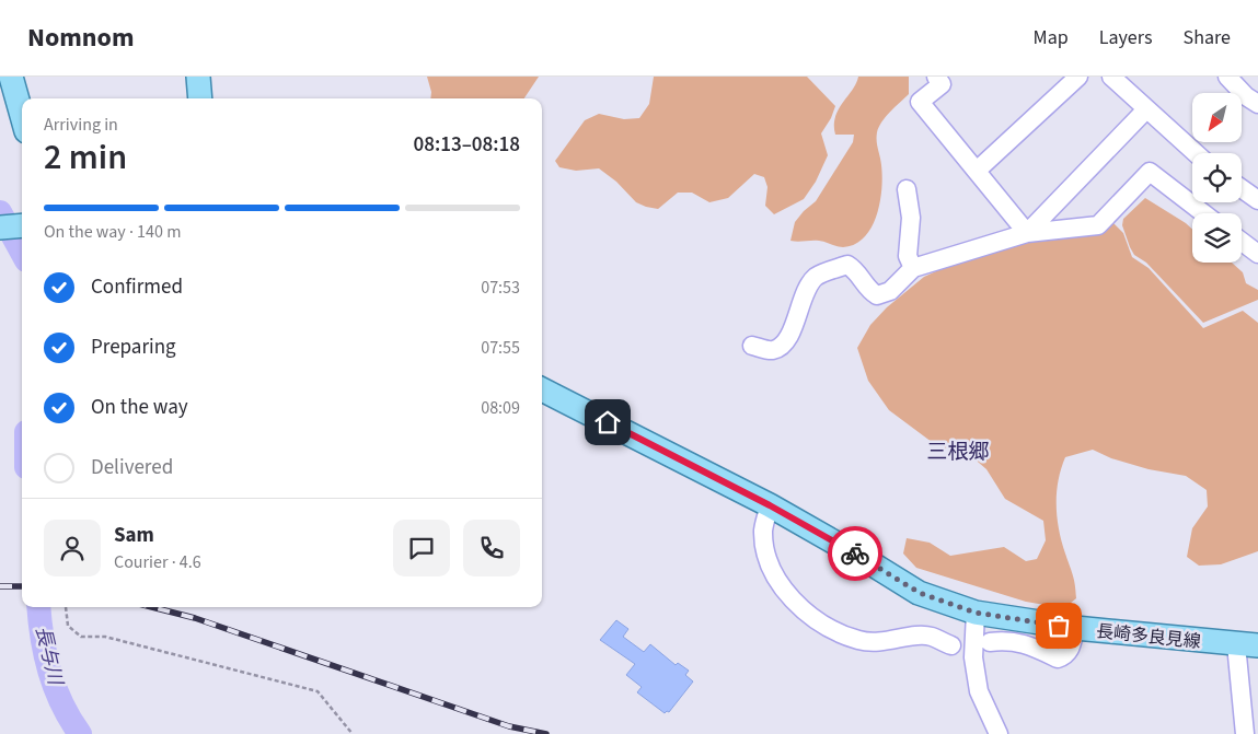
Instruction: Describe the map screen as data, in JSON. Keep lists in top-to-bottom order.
{
  "streets": {
    "main road": ["長崎多良見線"]
  },
  "districts": ["三根郷"],
  "water": ["長与川"],
  "north": "bottom left",
  "page": {
    "header": "Nomnom",
    "nav": ["Map", "Layers", "Share"],
    "heading": ["2 min", "Arriving in", "08:13–08:18"],
    "panel": ["Sam", "Courier · 4.6"],
    "bar": "On the way · 140 m",
    "list": [
      ["Confirmed", "07:53"],
      ["Preparing", "07:55"],
      ["On the way", "08:09"],
      "Delivered"
    ]
  }
}
